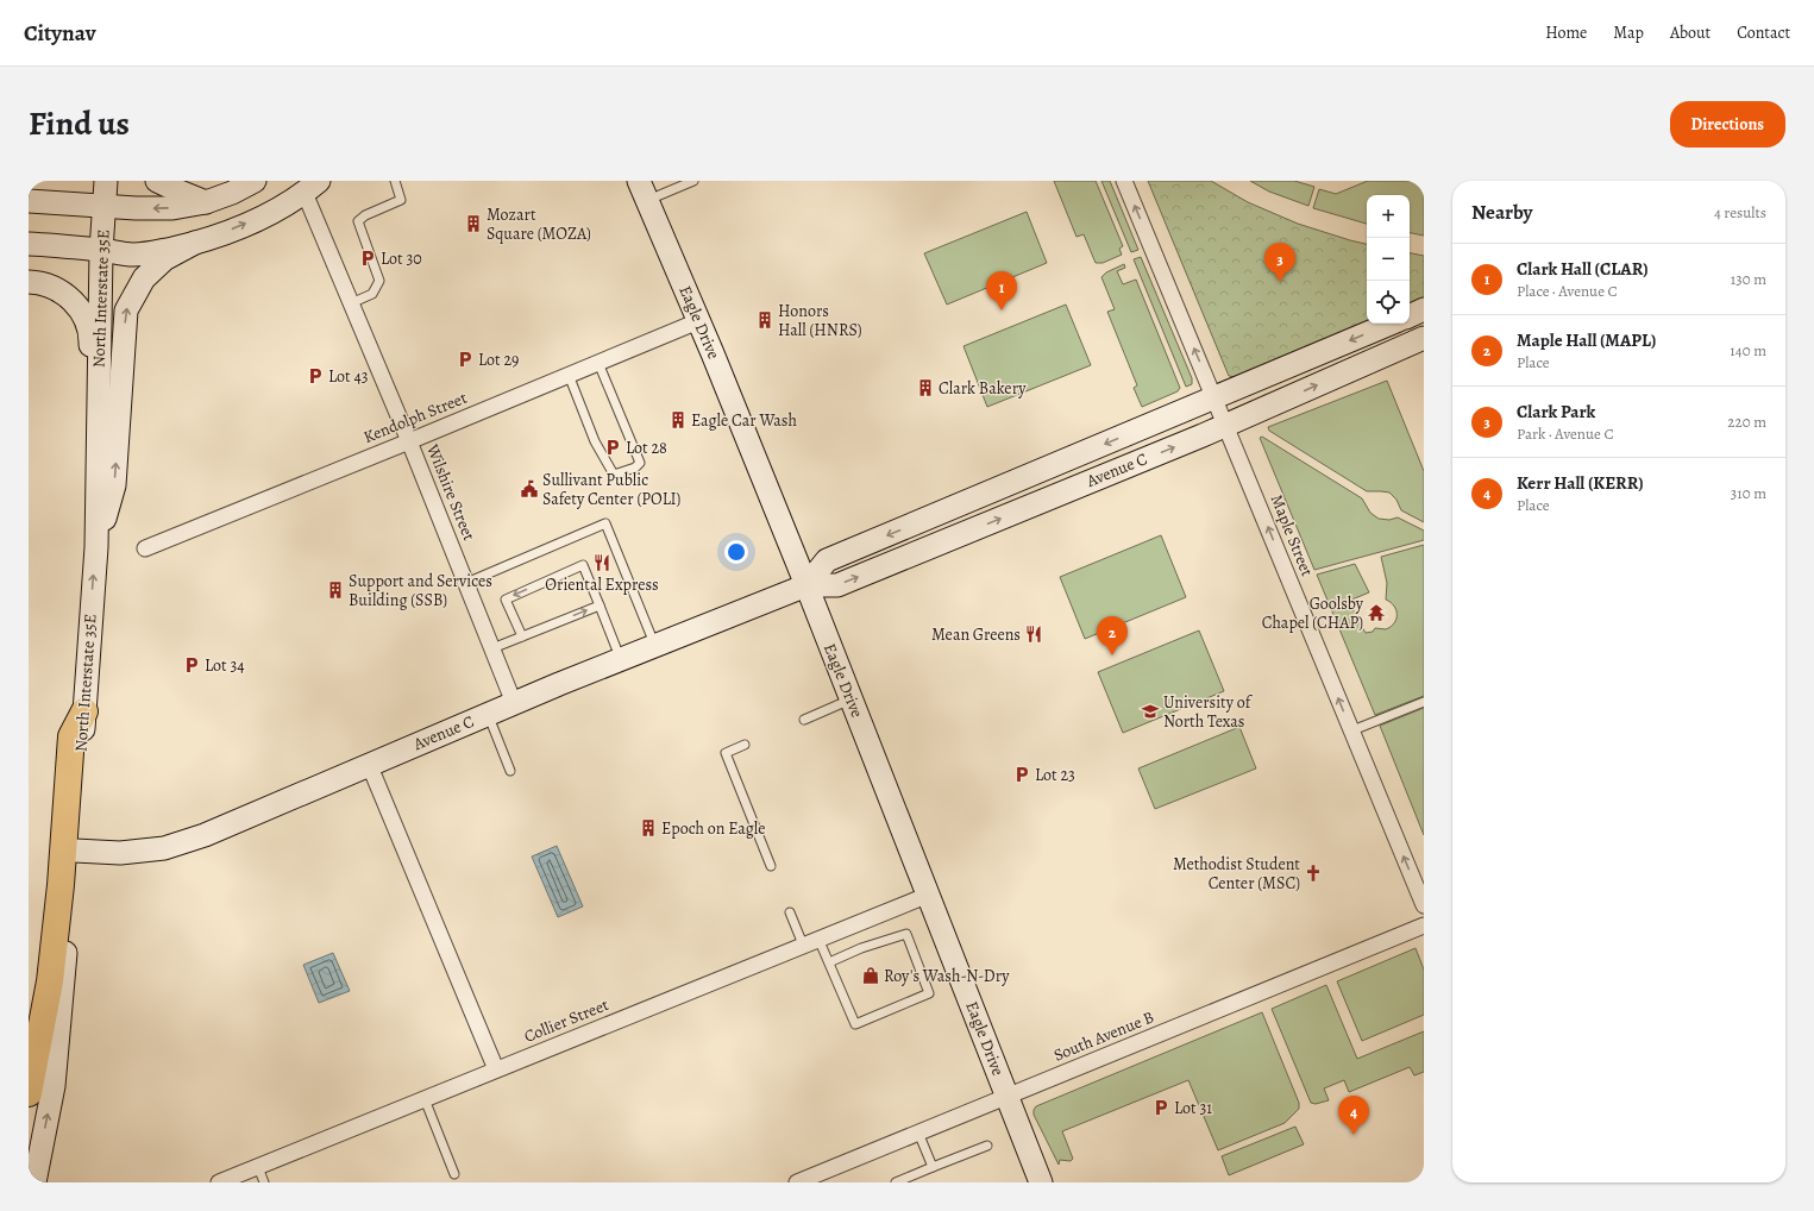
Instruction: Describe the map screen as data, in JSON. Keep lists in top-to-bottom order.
{
  "streets": {
    "street": [
      "North Interstate 35E",
      "Eagle Drive",
      "Kendolph Street",
      "Avenue C",
      "Wilshire Street",
      "Maple Street",
      "Collier Street",
      "South Avenue B"
    ]
  },
  "crossings": [
    ["North Interstate 35E", "Avenue C"],
    ["Eagle Drive", "Kendolph Street"],
    ["Eagle Drive", "Avenue C"],
    ["Eagle Drive", "Collier Street"],
    ["Eagle Drive", "South Avenue B"],
    ["Kendolph Street", "Wilshire Street"],
    ["Avenue C", "Wilshire Street"],
    ["Avenue C", "Maple Street"]
  ],
  "one_way": ["North Interstate 35E", "Maple Street"],
  "places": {
    "building": [
      "Mozart Square (MOZA)",
      "Honors Hall (HNRS)",
      "Clark Bakery",
      "Eagle Car Wash",
      "Support and Services Building (SSB)",
      "Epoch on Eagle"
    ],
    "parking": [
      "Lot 30",
      "Lot 29",
      "Lot 43",
      "Lot 28",
      "Lot 34",
      "Lot 23",
      "Lot 31"
    ],
    "public building": ["Sullivant Public Safety Center (POLI)"],
    "restaurant": ["Oriental Express", "Mean Greens"],
    "temple": ["Goolsby Chapel (CHAP)"],
    "school or university": ["University of North Texas"],
    "church": ["Methodist Student Center (MSC)"],
    "shop": ["Roy's Wash-N-Dry"]
  },
  "page": {
    "header": "Citynav",
    "nav": [
      "Home",
      "Map",
      "About",
      "Contact"
    ],
    "title": "Find us",
    "buttons": "Directions",
    "heading": ["Nearby", "4 results"],
    "map_buttons": ["+", "−"],
    "pins": [
      "3",
      "1",
      "2",
      "4"
    ],
    "list": [
      {
        "mark": "1",
        "name": "Clark Hall (CLAR)",
        "note": "Place · Avenue C",
        "value": "130 m"
      },
      {
        "mark": "2",
        "name": "Maple Hall (MAPL)",
        "note": "Place",
        "value": "140 m"
      },
      {
        "mark": "3",
        "name": "Clark Park",
        "note": "Park · Avenue C",
        "value": "220 m"
      },
      {
        "mark": "4",
        "name": "Kerr Hall (KERR)",
        "note": "Place",
        "value": "310 m"
      }
    ]
  }
}
